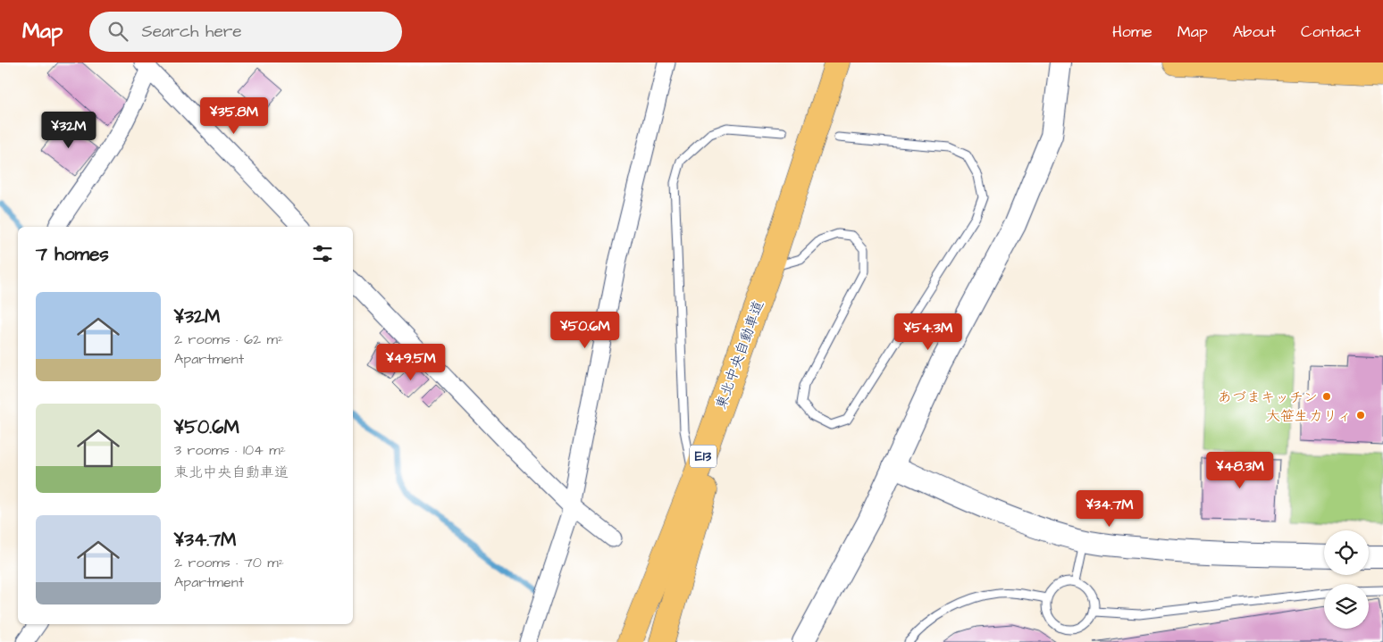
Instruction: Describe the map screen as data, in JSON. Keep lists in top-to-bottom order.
{
  "streets": {
    "main road": ["東北中央自動車道", "E13"]
  },
  "places": ["あづまキッチン", "大笹生カリィ"],
  "page": {
    "header": "Map",
    "search": "Search here",
    "nav": [
      "Home",
      "Map",
      "About",
      "Contact"
    ],
    "price": [
      "¥35.8M",
      "¥32M",
      "¥50.6M",
      "¥54.3M",
      "¥49.5M",
      "¥48.3M",
      "¥34.7M"
    ],
    "heading": "7 homes",
    "list": [
      {
        "name": "¥32M",
        "note": "2 rooms · 62 m² · Apartment"
      },
      {
        "name": "¥50.6M",
        "note": "3 rooms · 104 m² · 東北中央自動車道"
      },
      {
        "name": "¥34.7M",
        "note": "2 rooms · 70 m² · Apartment"
      }
    ]
  }
}
